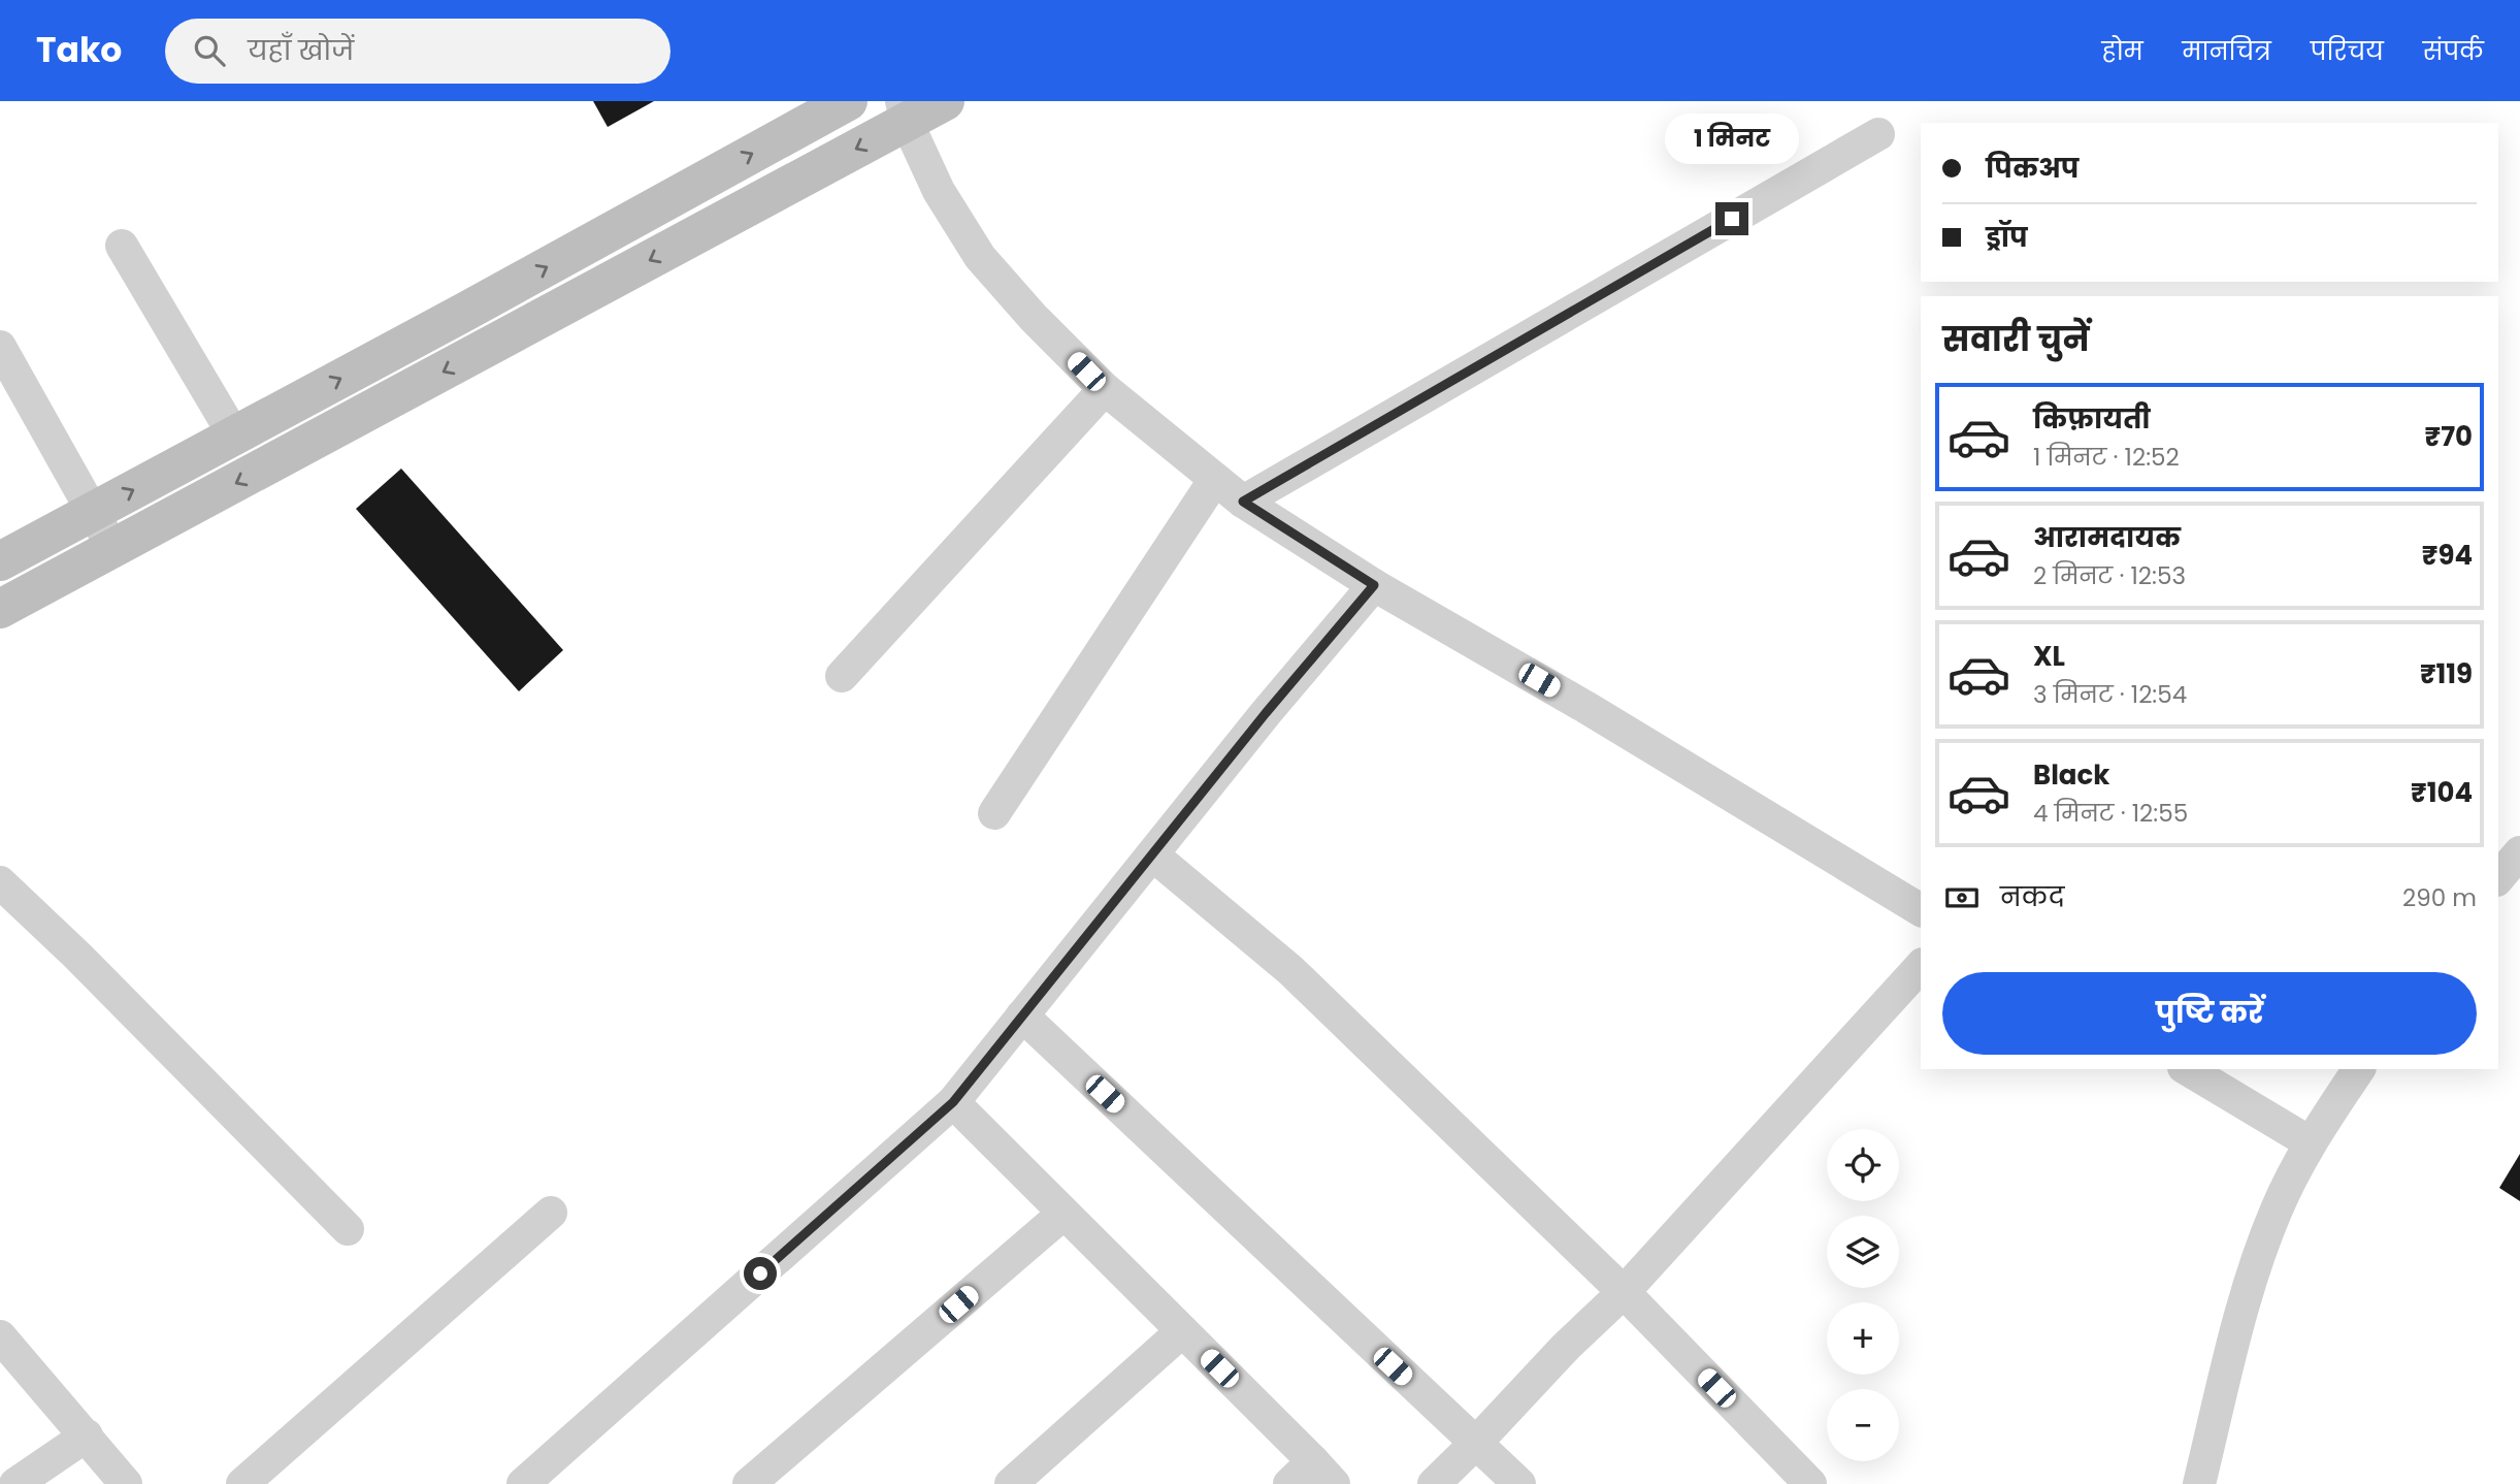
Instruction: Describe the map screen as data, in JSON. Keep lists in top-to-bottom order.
{
  "page": {
    "header": "Tako",
    "search": "यहाँ खोजें",
    "nav": [
      "होम",
      "मानचित्र",
      "परिचय",
      "संपर्क"
    ],
    "bubble": "1 मिनट",
    "banner": ["पिकअप", "ड्रॉप"],
    "heading": "सवारी चुनें",
    "list": [
      {
        "name": "किफ़ायती",
        "note": "1 मिनट · 12:52",
        "value": "₹70"
      },
      {
        "name": "आरामदायक",
        "note": "2 मिनट · 12:53",
        "value": "₹94"
      },
      {
        "name": "XL",
        "note": "3 मिनट · 12:54",
        "value": "₹119"
      },
      {
        "name": "Black",
        "note": "4 मिनट · 12:55",
        "value": "₹104"
      }
    ],
    "pay": ["नकद", "290 m"],
    "buttons": "पुष्टि करें",
    "map_buttons": ["+", "−"]
  }
}
